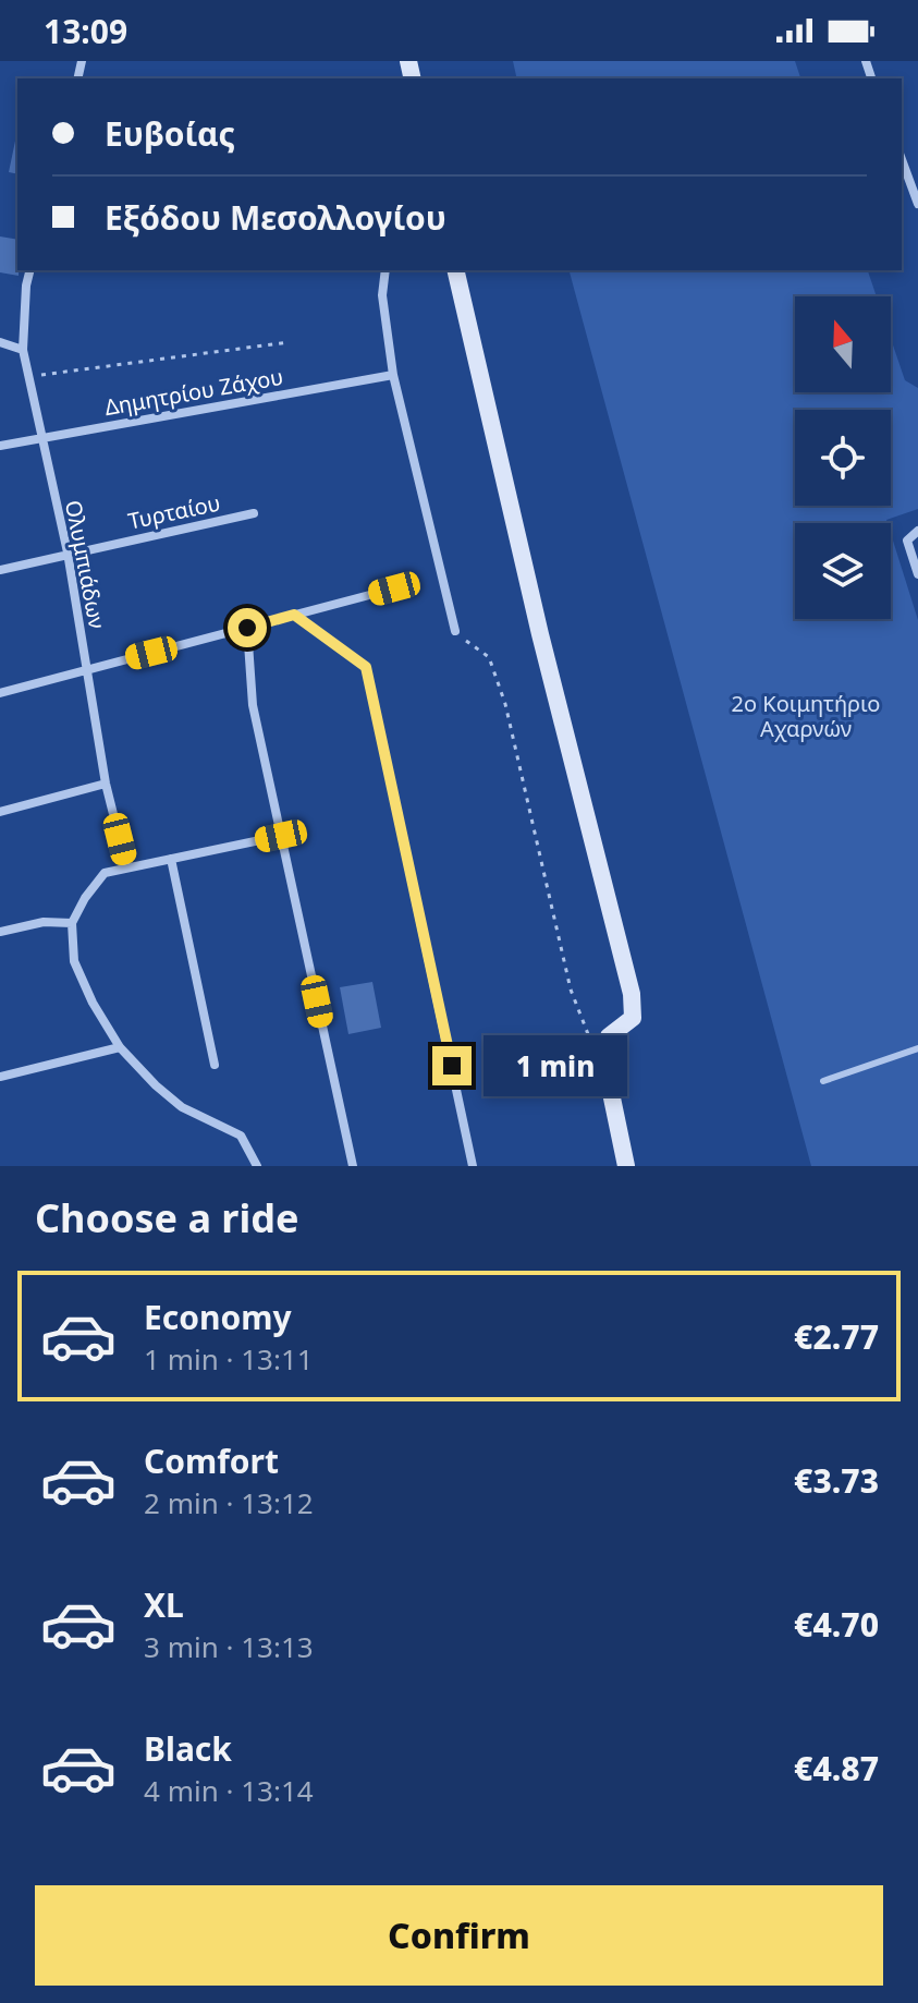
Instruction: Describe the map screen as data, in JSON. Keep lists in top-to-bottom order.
{
  "streets": {
    "street": ["Δημητρίου Ζάχου", "Τυρταίου", "Ολυμπιάδων"]
  },
  "crossings": [
    ["Δημητρίου Ζάχου", "Ολυμπιάδων"],
    ["Τυρταίου", "Ολυμπιάδων"]
  ],
  "parks": ["2ο Κοιμητήριο Αχαρνών"],
  "north": "top",
  "page": {
    "status": "13:09",
    "banner": ["Ευβοίας", "Εξόδου Μεσολλογίου"],
    "bubble": "1 min",
    "heading": "Choose a ride",
    "list": [
      {
        "name": "Economy",
        "note": "1 min · 13:11",
        "value": "€2.77"
      },
      {
        "name": "Comfort",
        "note": "2 min · 13:12",
        "value": "€3.73"
      },
      {
        "name": "XL",
        "note": "3 min · 13:13",
        "value": "€4.70"
      },
      {
        "name": "Black",
        "note": "4 min · 13:14",
        "value": "€4.87"
      }
    ],
    "buttons": "Confirm"
  }
}
